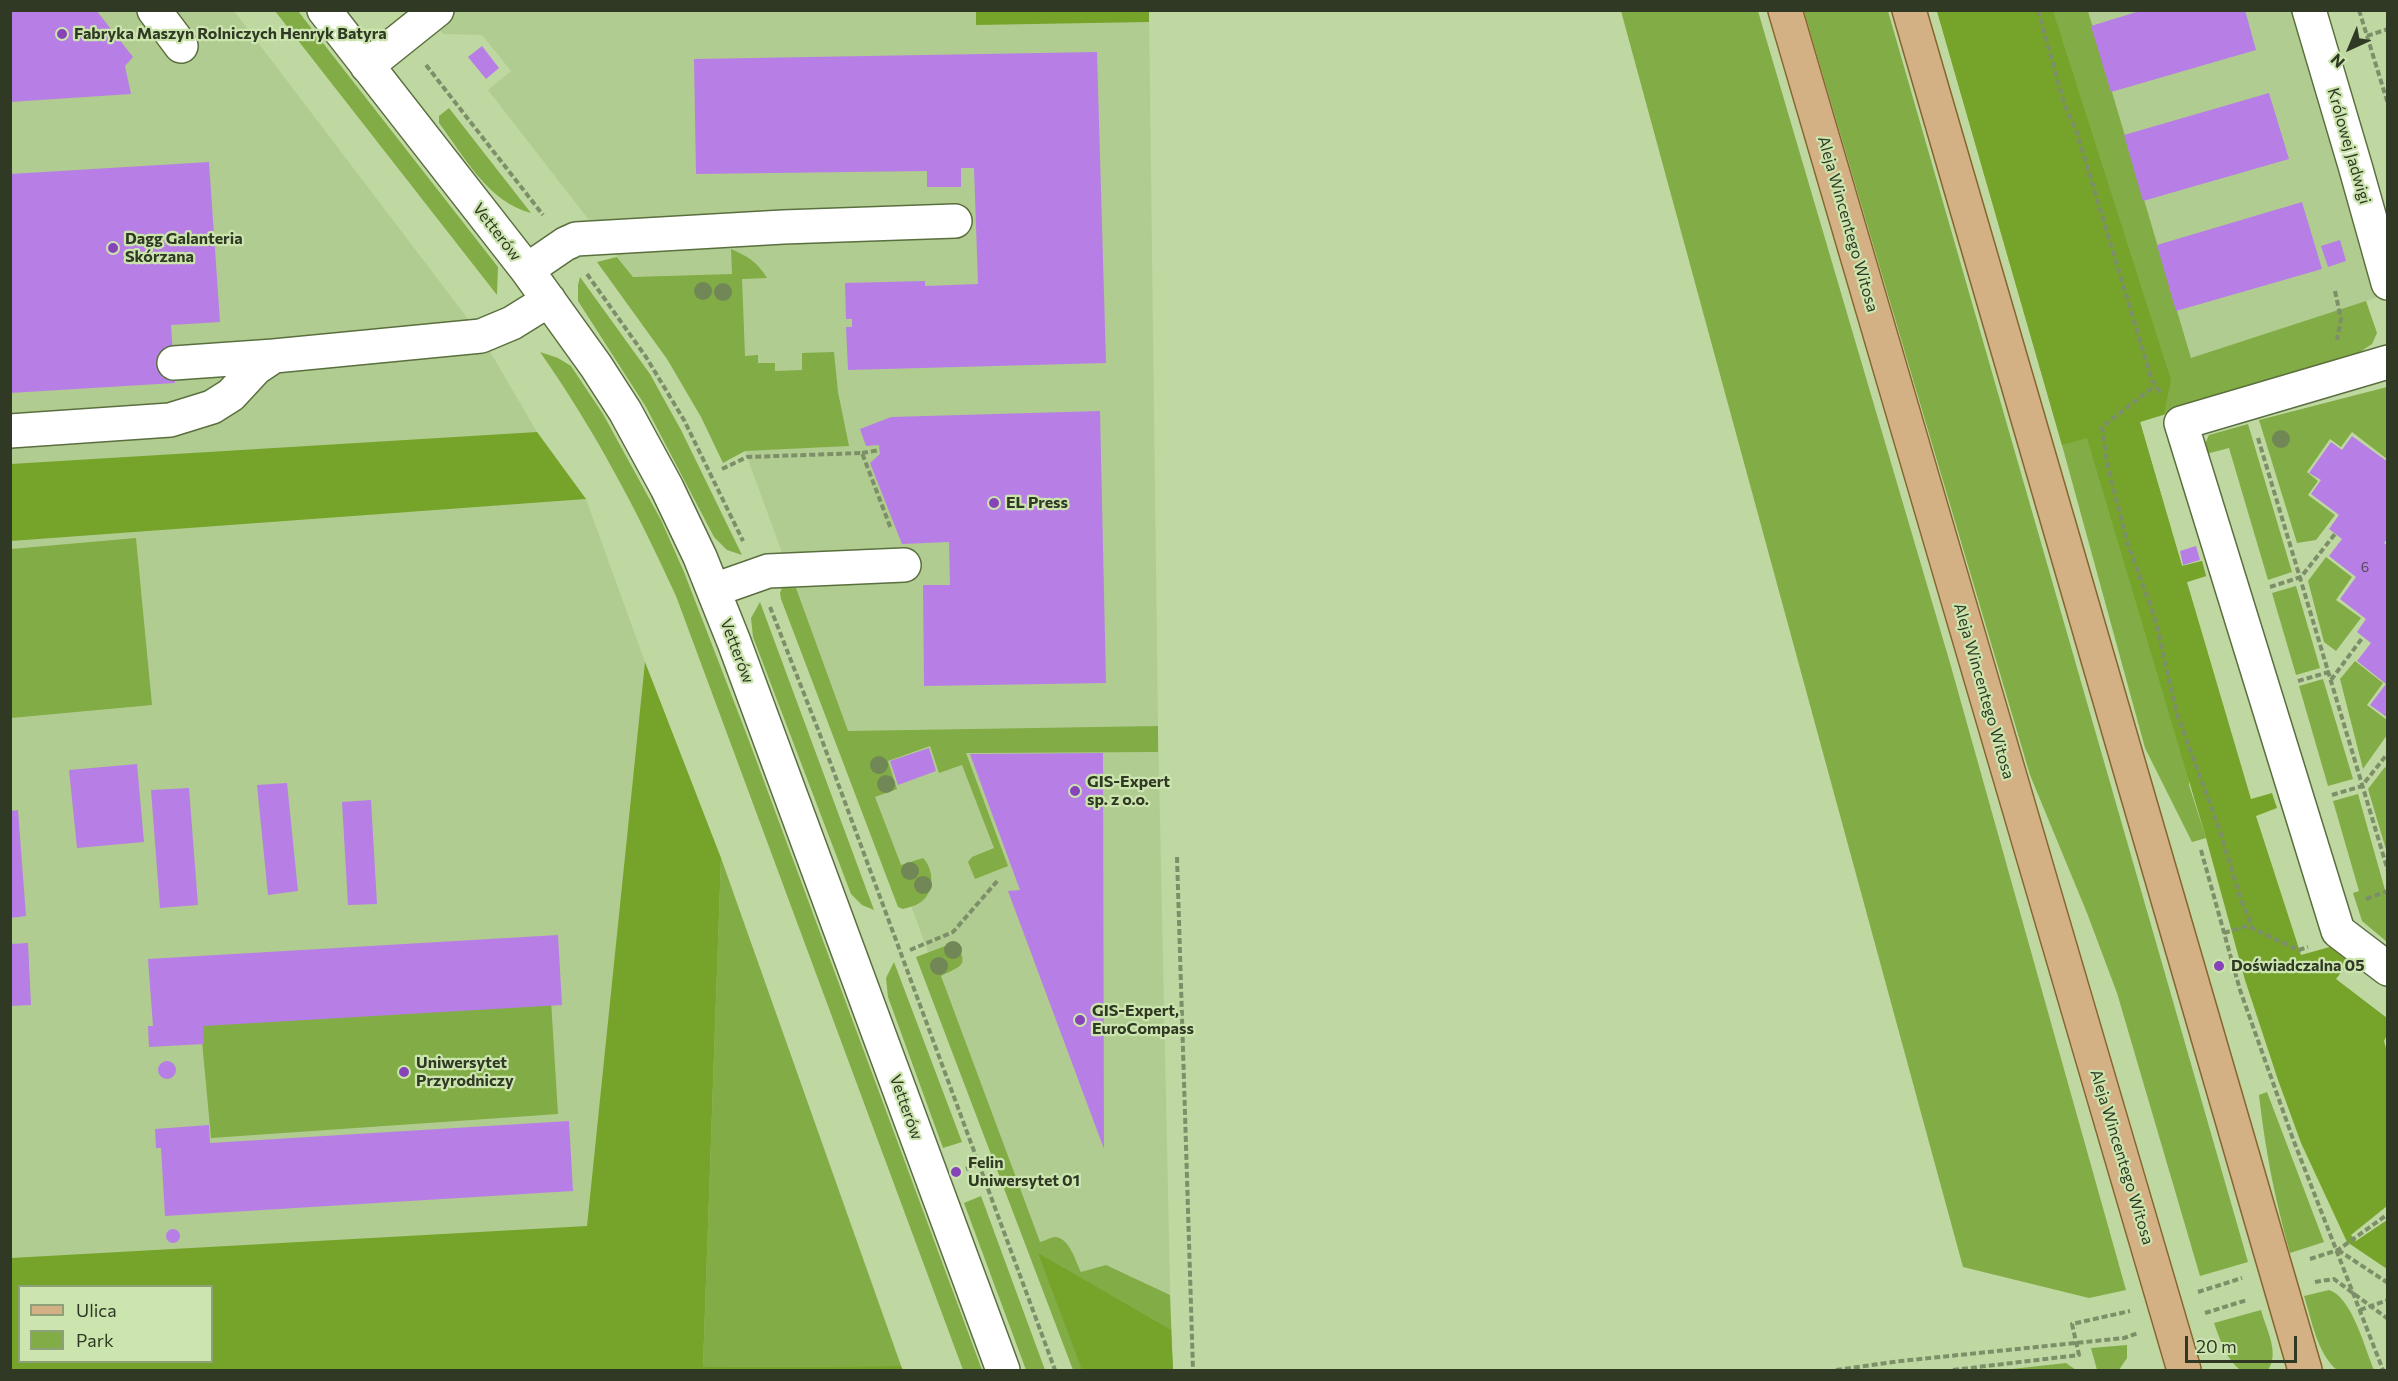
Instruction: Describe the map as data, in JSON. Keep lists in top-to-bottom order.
{
  "streets": {
    "main road": ["Aleja Wincentego Witosa"],
    "street": ["Królowej Jadwigi", "Vetterów"]
  },
  "places": [
    "Fabryka Maszyn Rolniczych Henryk Batyra",
    "Dagg Galanteria Skórzana",
    "EL Press",
    "GIS-Expert sp. z o.o.",
    "Doświadczalna 05",
    "GIS-Expert, EuroCompass",
    "Uniwersytet Przyrodniczy",
    "Felin Uniwersytet 01"
  ],
  "house_numbers": ["6"],
  "legend": ["Ulica", "Park"],
  "scale_bar": "20 m",
  "north": "bottom left"
}
